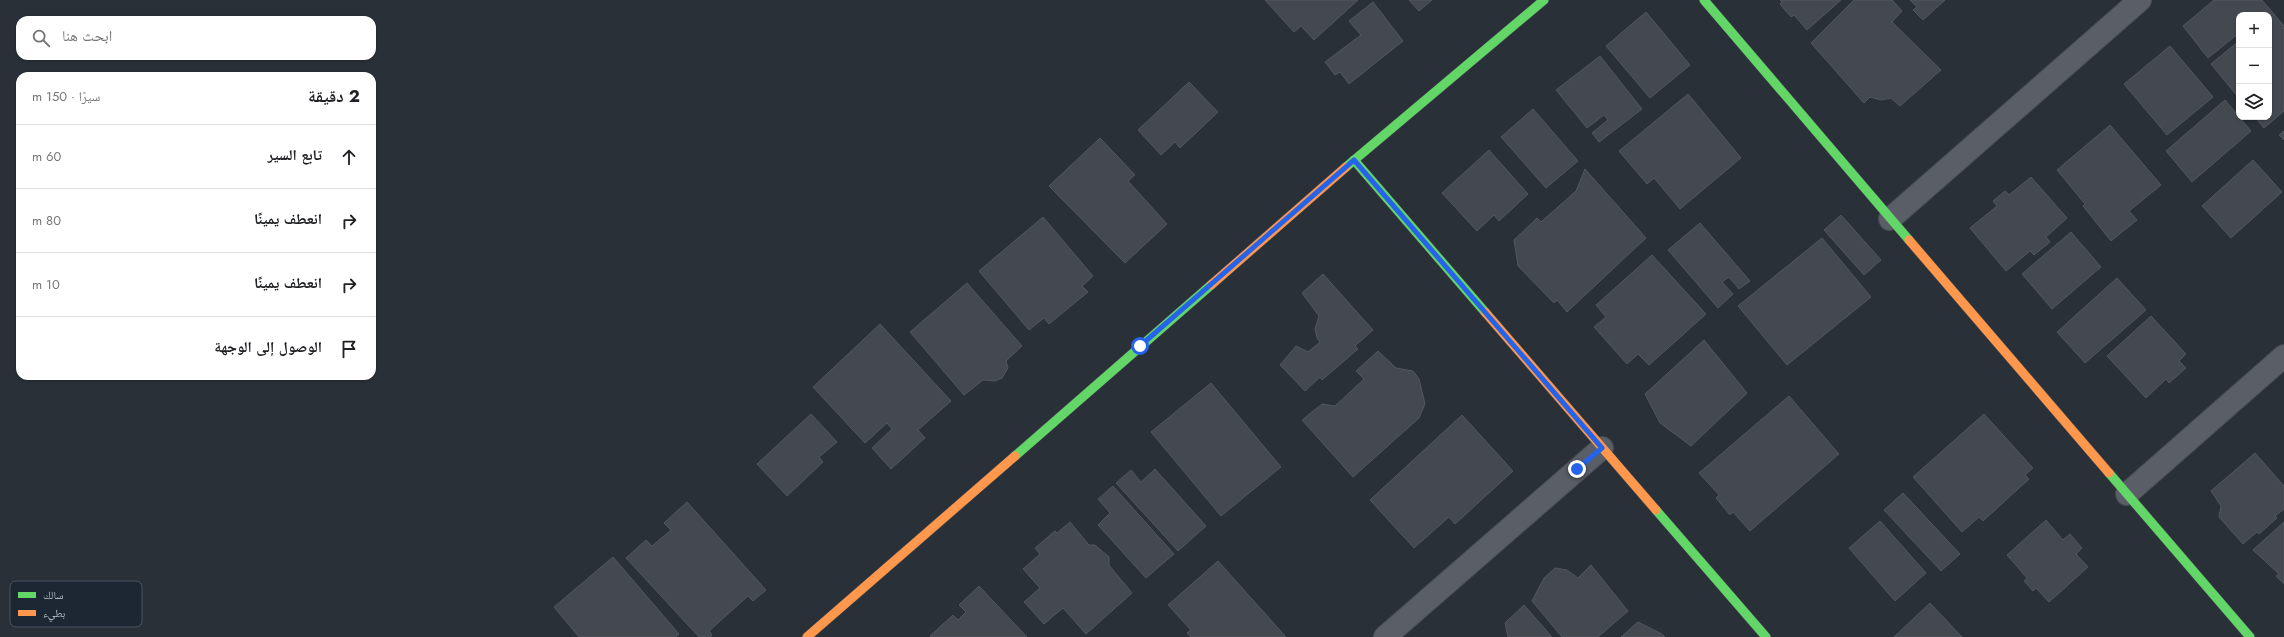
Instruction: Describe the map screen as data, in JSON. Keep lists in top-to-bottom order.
{
  "legend": ["سالك", "بطيء"],
  "page": {
    "map_buttons": ["+", "−"],
    "search": "ابحث هنا",
    "heading": ["2 دقيقة", "سيرًا · 150 m"],
    "list": [
      ["تابع السير", "60 m"],
      ["انعطف يمينًا", "80 m"],
      ["انعطف يمينًا", "10 m"],
      "الوصول إلى الوجهة"
    ]
  }
}
